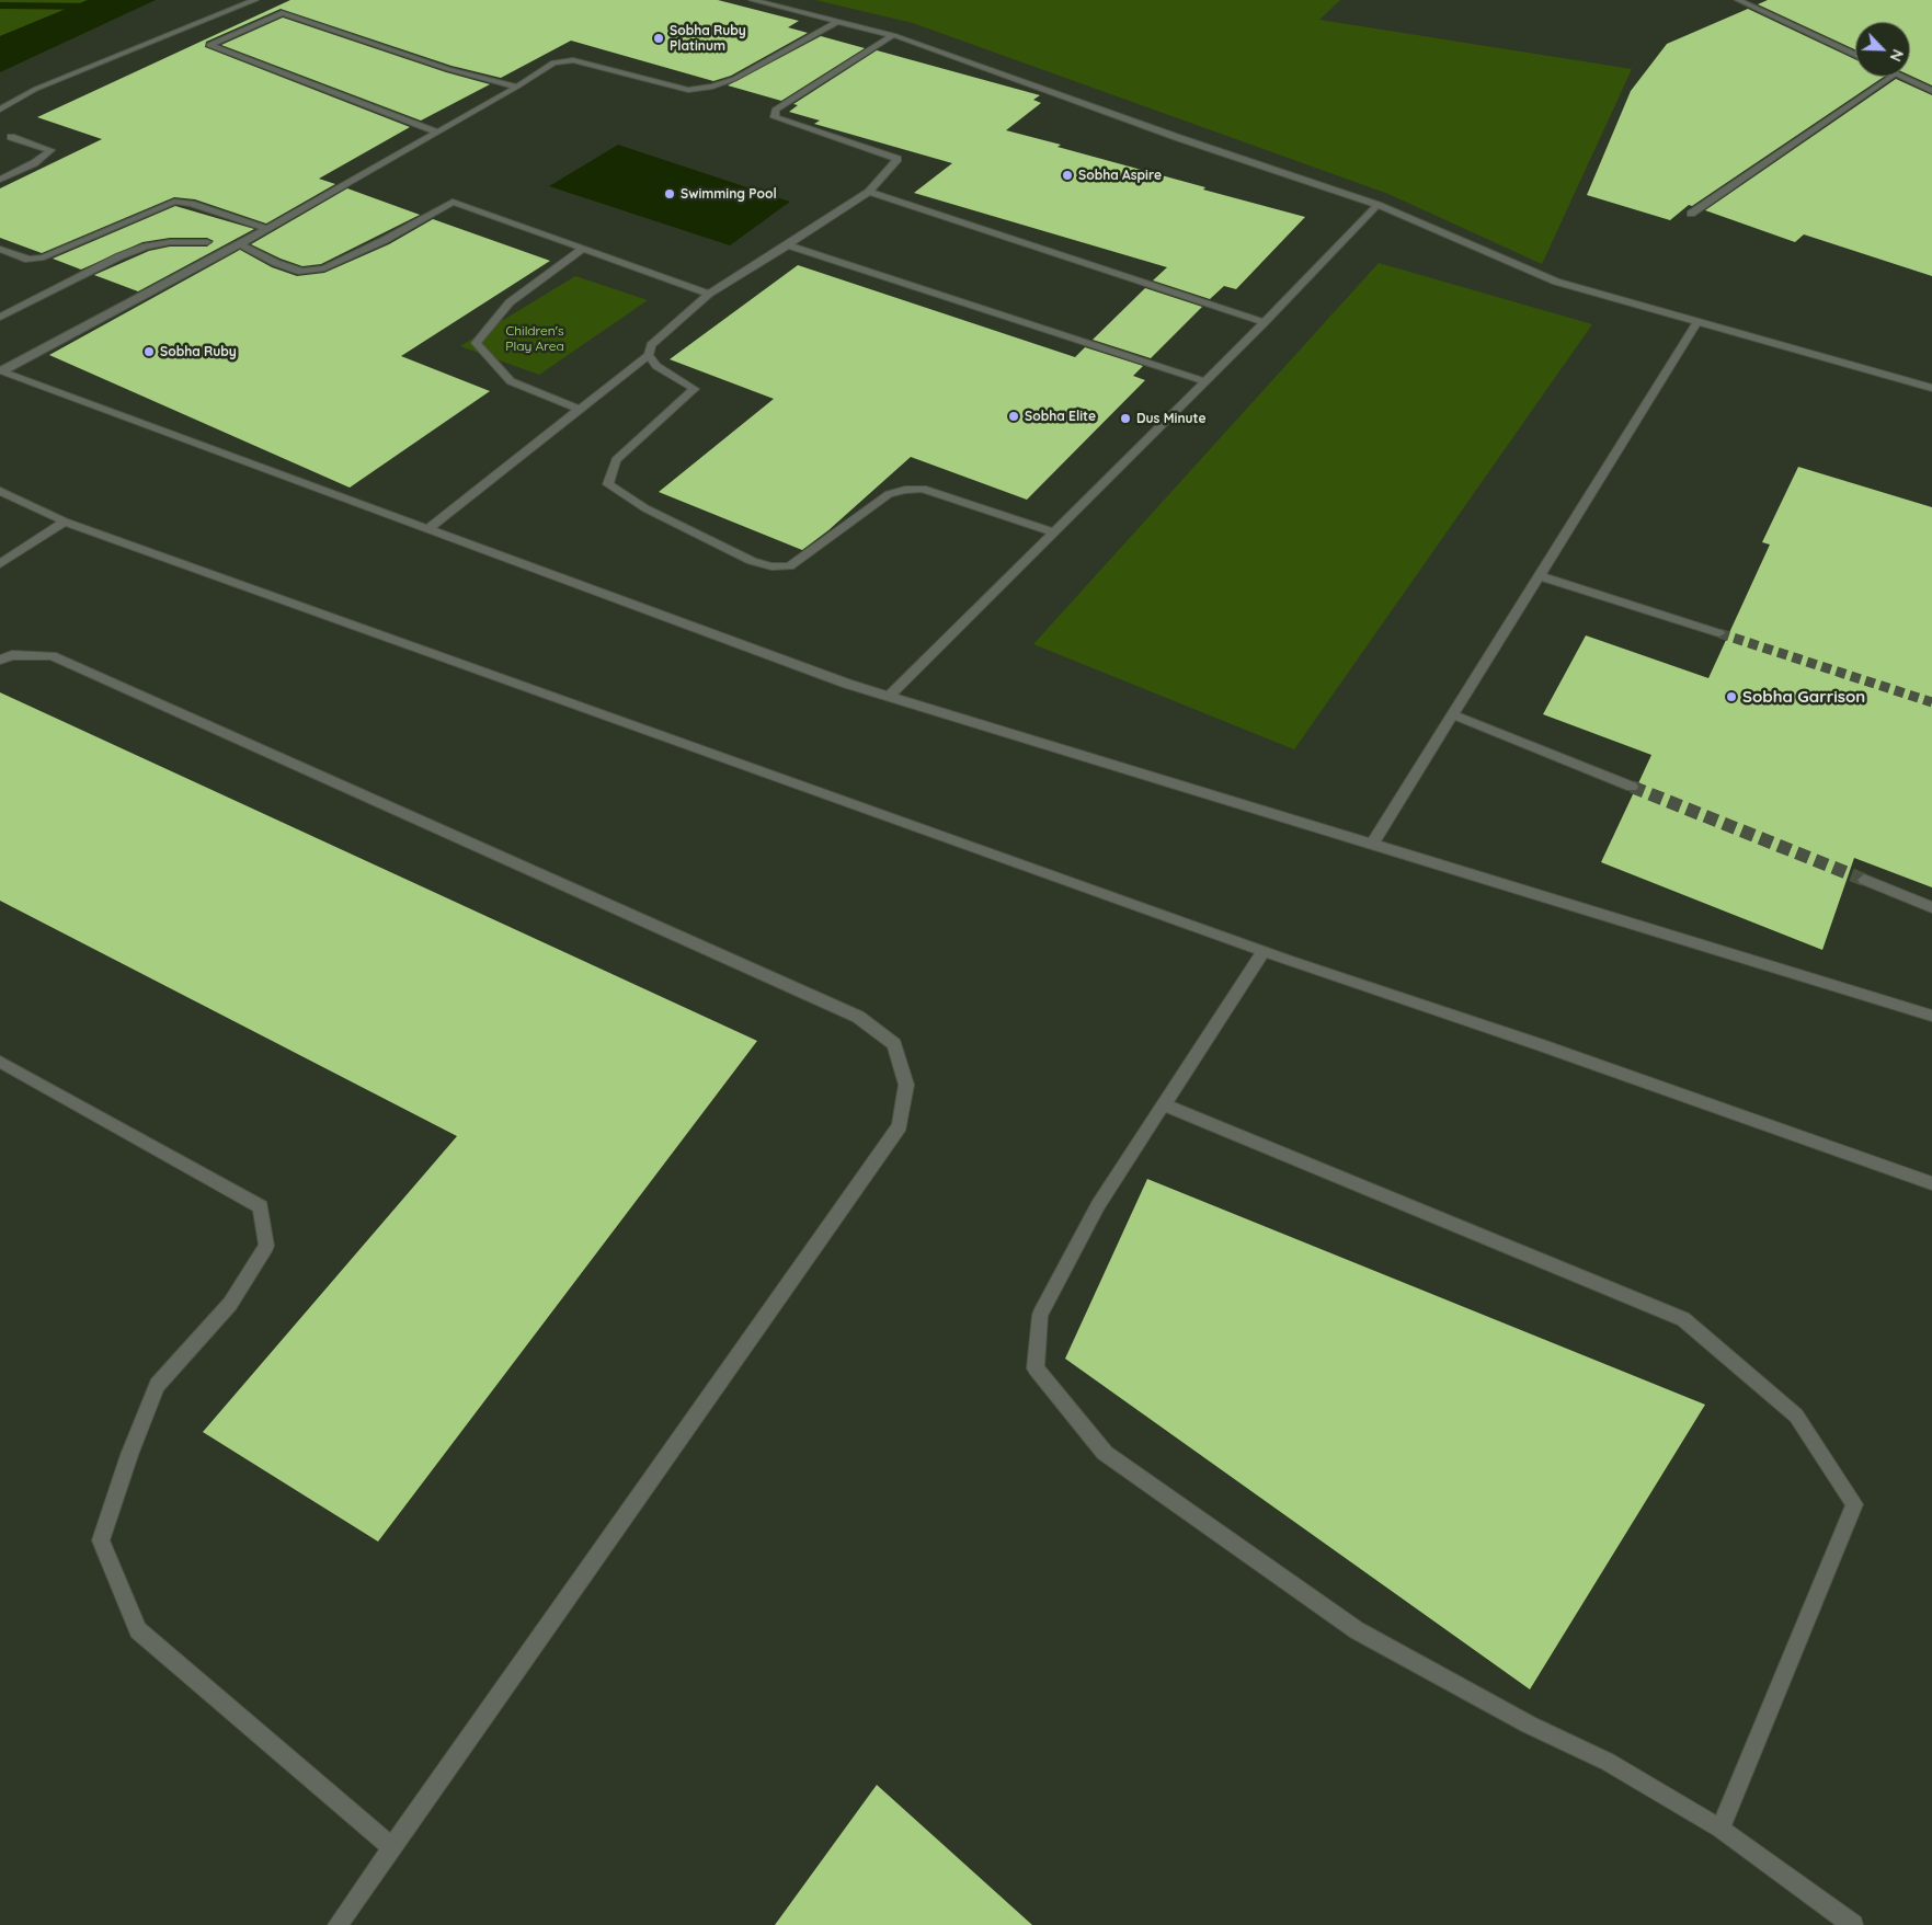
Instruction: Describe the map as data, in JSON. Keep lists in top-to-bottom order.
{
  "parks": ["Children's Play Area"],
  "places": [
    "Sobha Ruby Platinum",
    "Sobha Aspire",
    "Swimming Pool",
    "Sobha Ruby",
    "Sobha Elite",
    "Dus Minute",
    "Sobha Garrison"
  ],
  "north": "bottom right"
}
